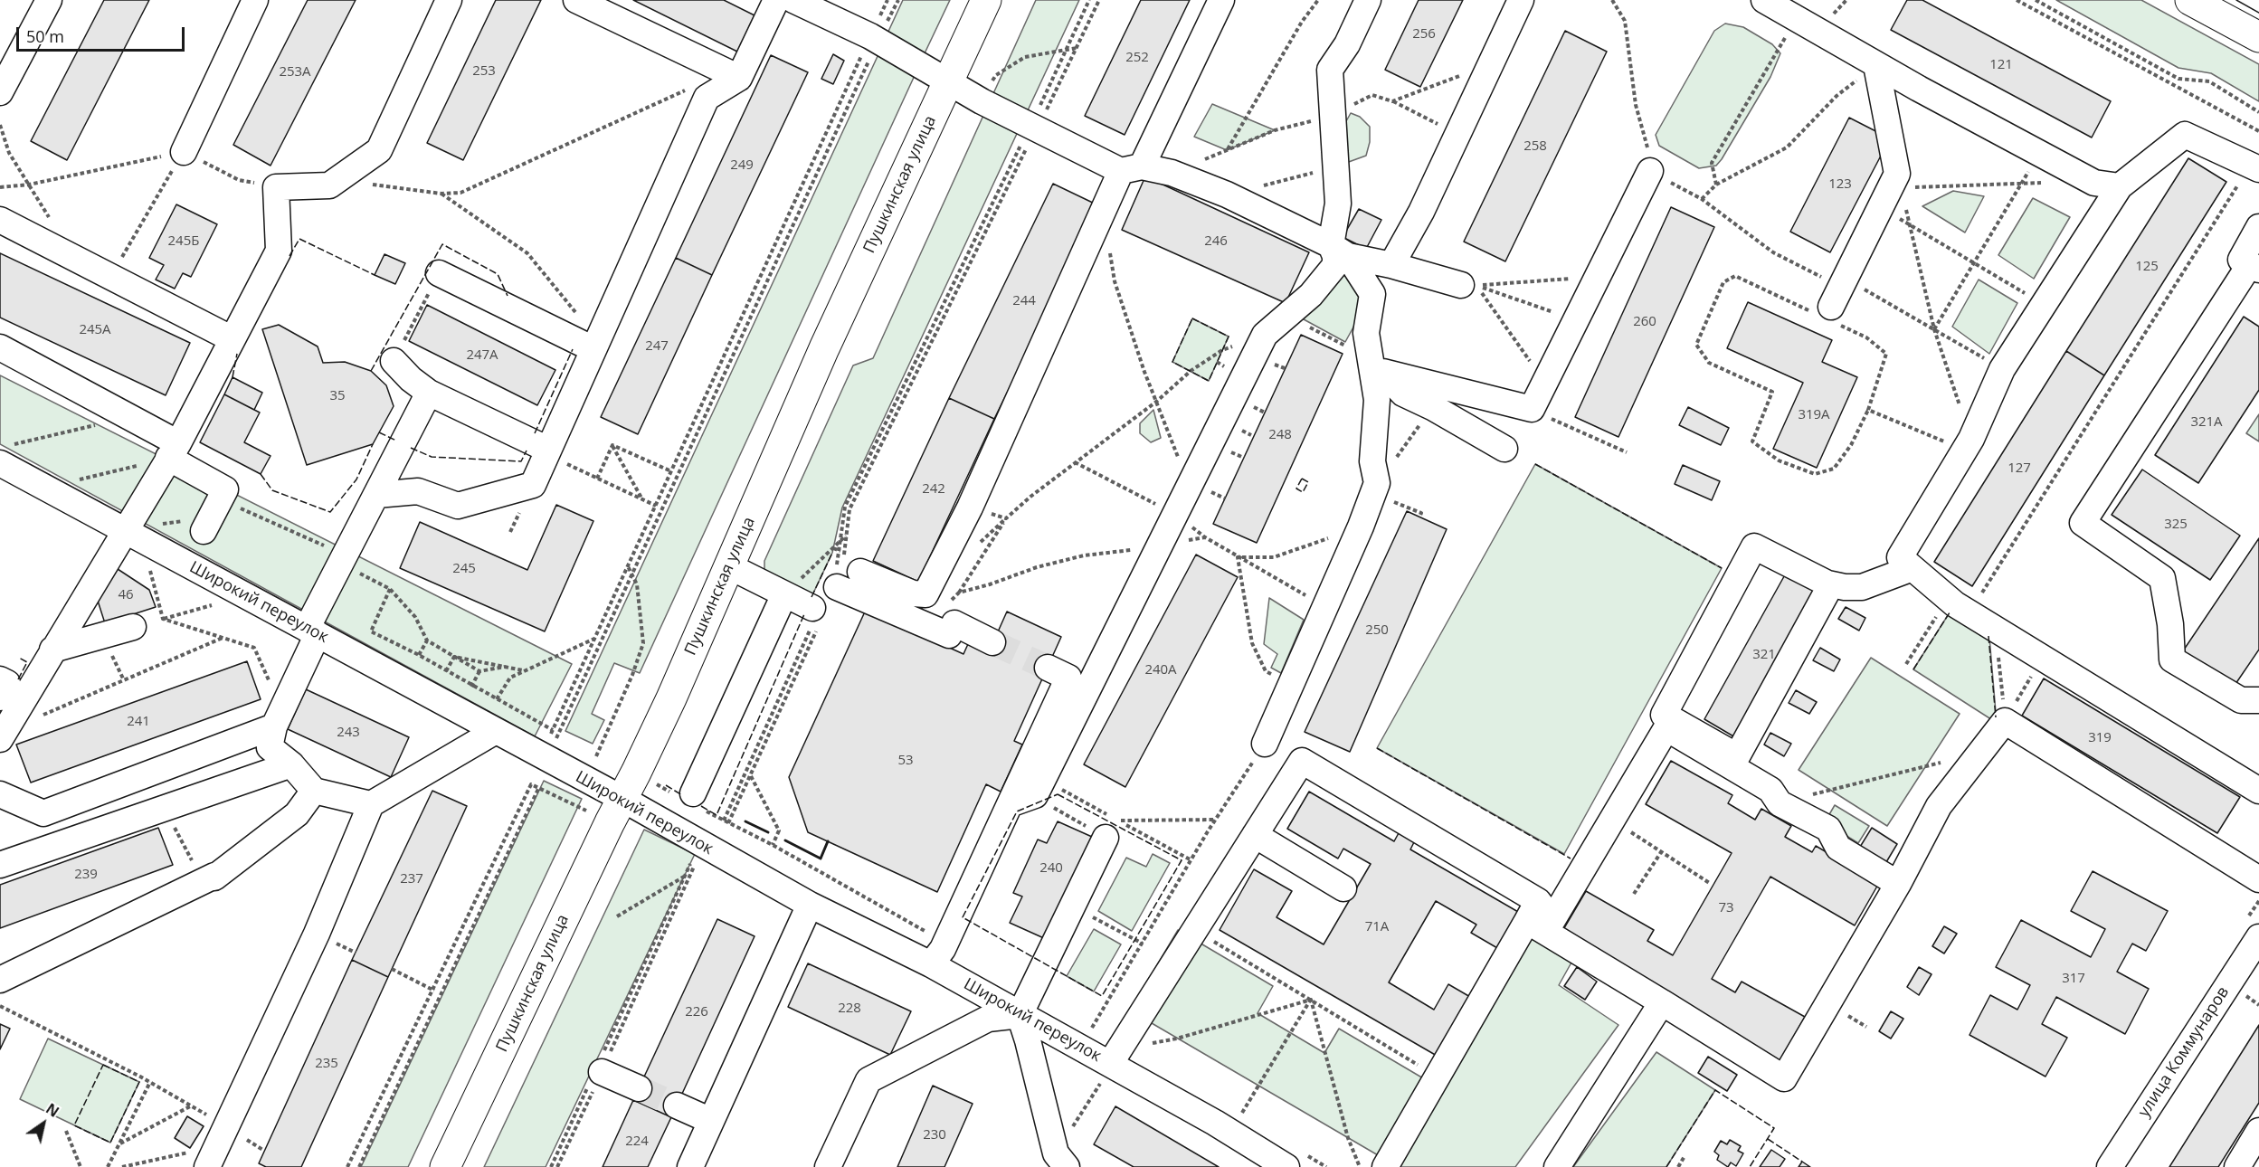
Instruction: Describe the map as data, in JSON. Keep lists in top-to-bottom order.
{
  "streets": {
    "main road": ["Пушкинская улица"],
    "street": ["Широкий переулок", "улица Коммунаров"]
  },
  "crossings": [
    ["Пушкинская улица", "Широкий переулок"]
  ],
  "house_numbers": [
    "256",
    "252",
    "121",
    "253",
    "253А",
    "258",
    "249",
    "123",
    "245Б",
    "246",
    "125",
    "244",
    "260",
    "245А",
    "247",
    "247А",
    "35",
    "319А",
    "321А",
    "248",
    "127",
    "242",
    "325",
    "245",
    "46",
    "250",
    "321",
    "240А",
    "241",
    "243",
    "319",
    "53",
    "240",
    "239",
    "237",
    "73",
    "71А",
    "317",
    "228",
    "226",
    "235",
    "230",
    "224"
  ],
  "scale_bar": "50 m",
  "north": "top right"
}
